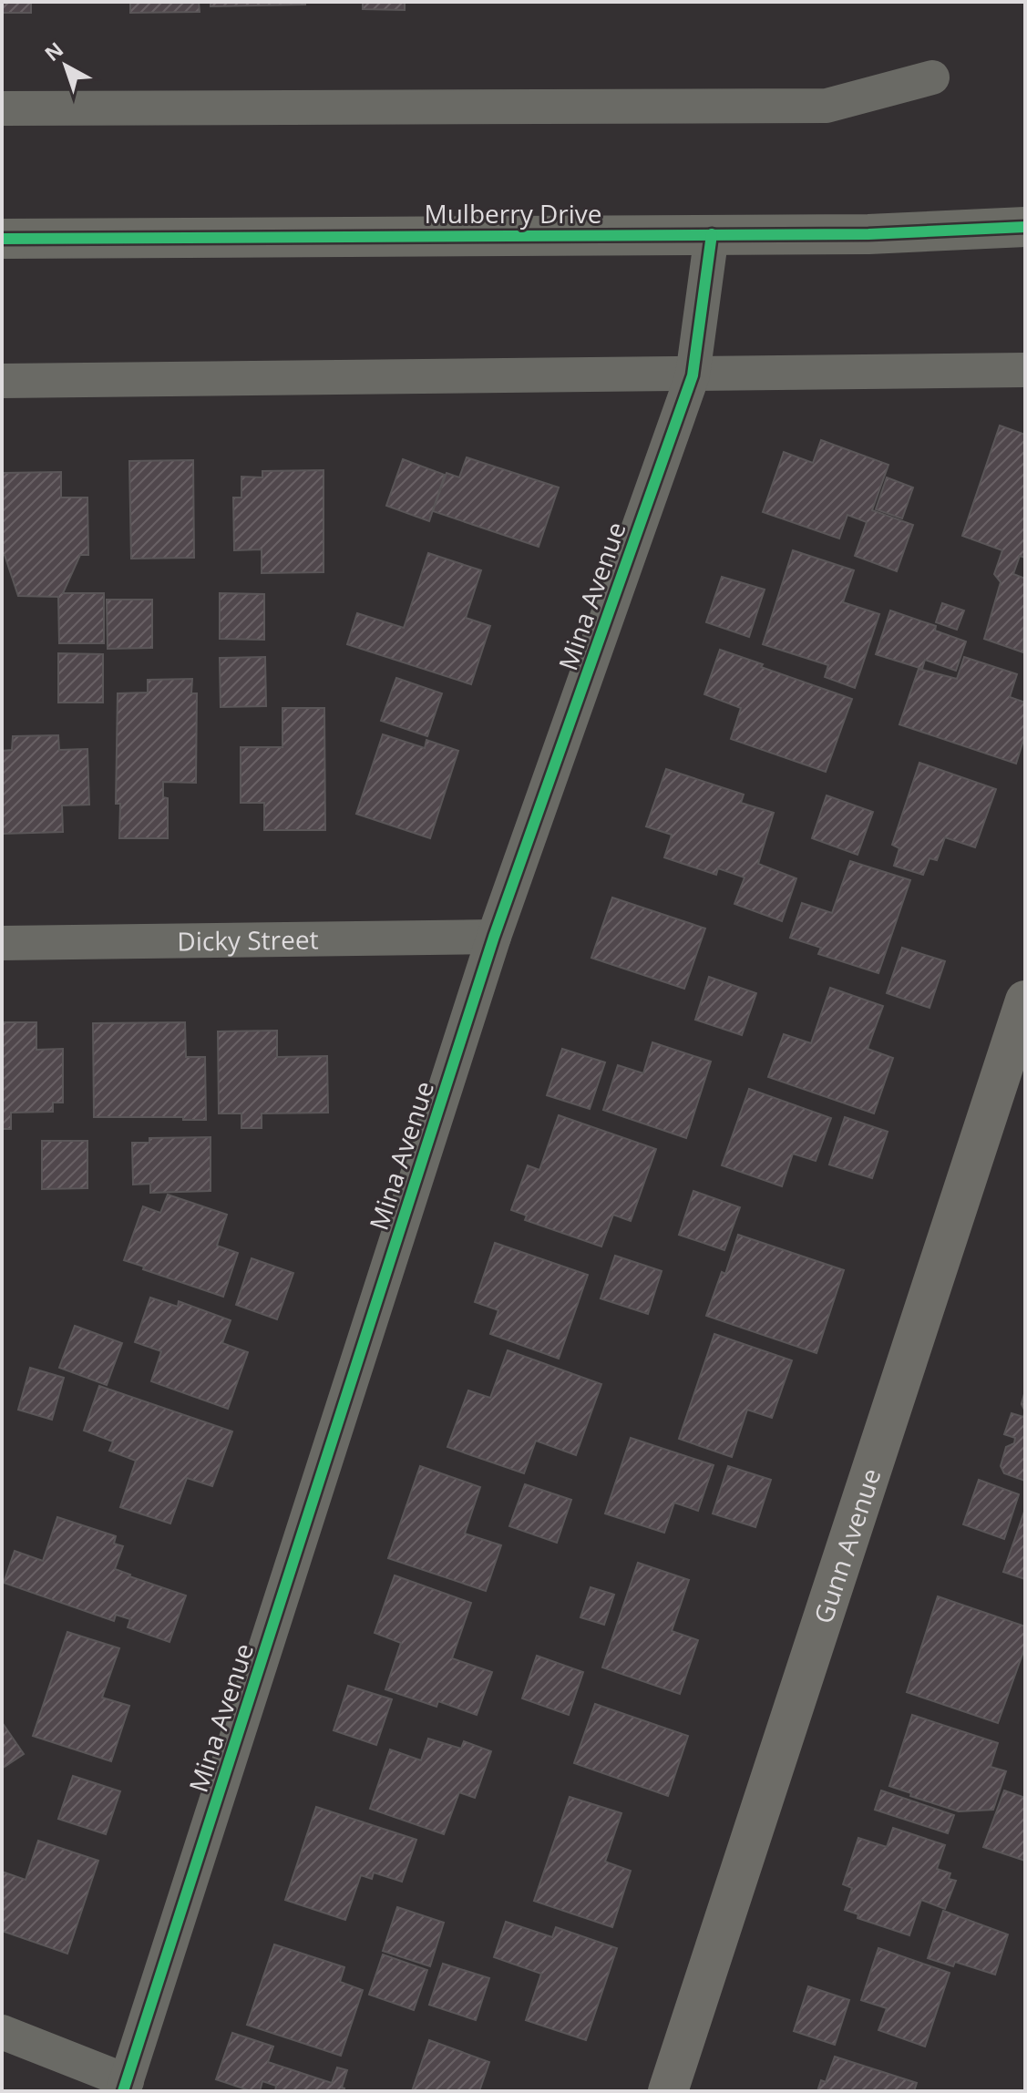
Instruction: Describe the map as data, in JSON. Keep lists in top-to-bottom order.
{
  "streets": {
    "main road": ["Mulberry Drive"],
    "street": ["Mina Avenue", "Dicky Street", "Gunn Avenue"]
  },
  "crossings": [
    ["Mulberry Drive", "Mina Avenue"],
    ["Mina Avenue", "Dicky Street"]
  ],
  "north": "top left"
}
